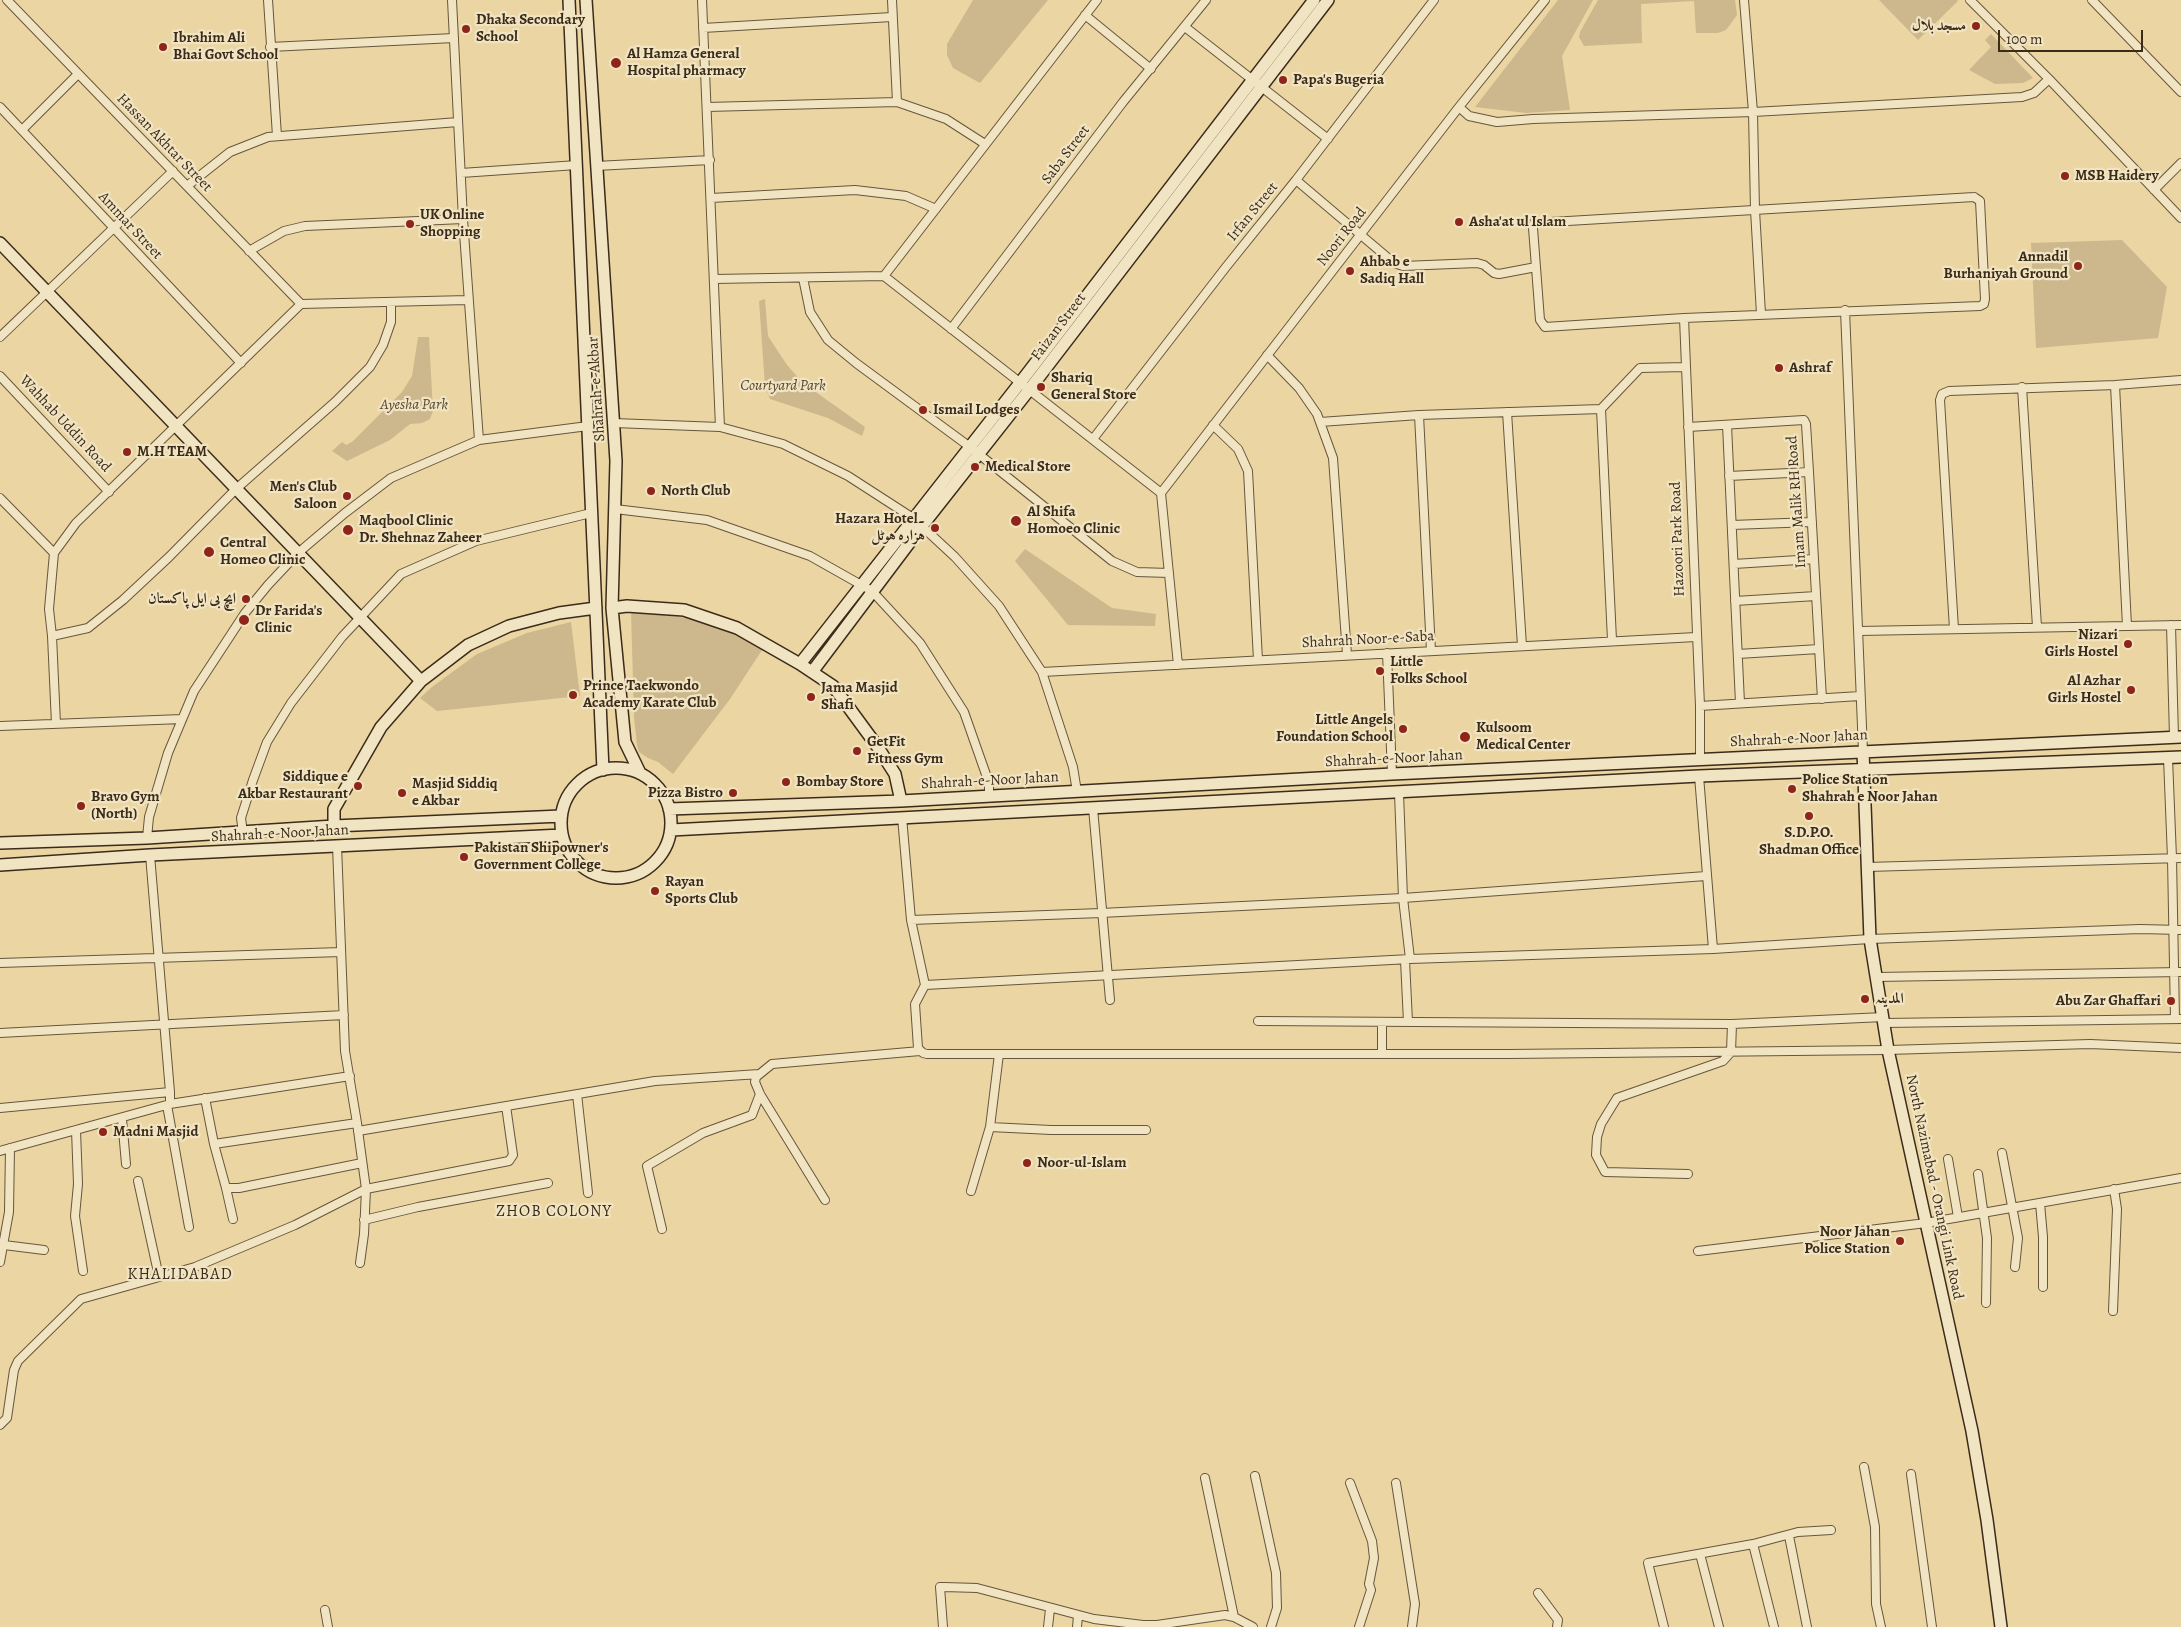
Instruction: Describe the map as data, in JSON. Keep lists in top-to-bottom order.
{
  "streets": {
    "main road": [
      "Faizan Street",
      "Shahrah-e-Akbar",
      "Shahrah-e-Noor Jahan",
      "North Nazimabad - Orangi Link Road"
    ],
    "street": [
      "Hassan Akhtar Street",
      "Saba Street",
      "Irfan Street",
      "Ammar Street",
      "Noori Road",
      "Wahhab Uddin Road",
      "Imam Malik RH Road",
      "Hazoori Park Road",
      "Shahrah Noor-e-Saba"
    ]
  },
  "crossings": [
    ["Shahrah-e-Akbar", "Shahrah-e-Noor Jahan"],
    ["Imam Malik RH Road", "Hazoori Park Road"],
    ["Hazoori Park Road", "Shahrah Noor-e-Saba"],
    ["Hazoori Park Road", "Shahrah-e-Noor Jahan"],
    ["Shahrah-e-Noor Jahan", "North Nazimabad - Orangi Link Road"]
  ],
  "districts": ["ZHOB COLONY", "KHALIDABAD"],
  "parks": ["Courtyard Park", "Ayesha Park"],
  "places": [
    "مسجد بلال",
    "Dhaka Secondary School",
    "Ibrahim Ali Bhai Govt School",
    "Al Hamza General Hospital pharmacy",
    "Papa's Bugeria",
    "MSB Haidery",
    "Asha'at ul Islam",
    "UK Online Shopping",
    "Annadil Burhaniyah Ground",
    "Ahbab e Sadiq Hall",
    "Ashraf",
    "Shariq General Store",
    "Ismail Lodges",
    "M.H TEAM",
    "Medical Store",
    "North Club",
    "Men's Club Saloon",
    "Al Shifa Homoeo Clinic",
    "Hazara Hotel۔ ہزارہ ہوٹل",
    "Maqbool Clinic Dr. Shehnaz Zaheer",
    "Central Homeo Clinic",
    "ایچ بی ایل پاکستان",
    "Dr Farida's Clinic",
    "Nizari Girls Hostel",
    "Little Folks School",
    "Al Azhar Girls Hostel",
    "Prince Taekwondo Academy Karate Club",
    "Jama Masjid Shafi",
    "Little Angels Foundation School",
    "Kulsoom Medical Center",
    "GetFit Fitness Gym",
    "Bombay Store",
    "Siddique e Akbar Restaurant",
    "Police Station Shahrah e Noor Jahan",
    "Masjid Siddiq e Akbar",
    "Pizza Bistro",
    "Bravo Gym (North)",
    "S.D.P.O. Shadman Office",
    "Pakistan Shipowner's Government College",
    "Rayan Sports Club",
    "المدینہ",
    "Abu Zar Ghaffari",
    "Madni Masjid",
    "Noor-ul-Islam",
    "Noor Jahan Police Station"
  ],
  "scale_bar": "100 m"
}
